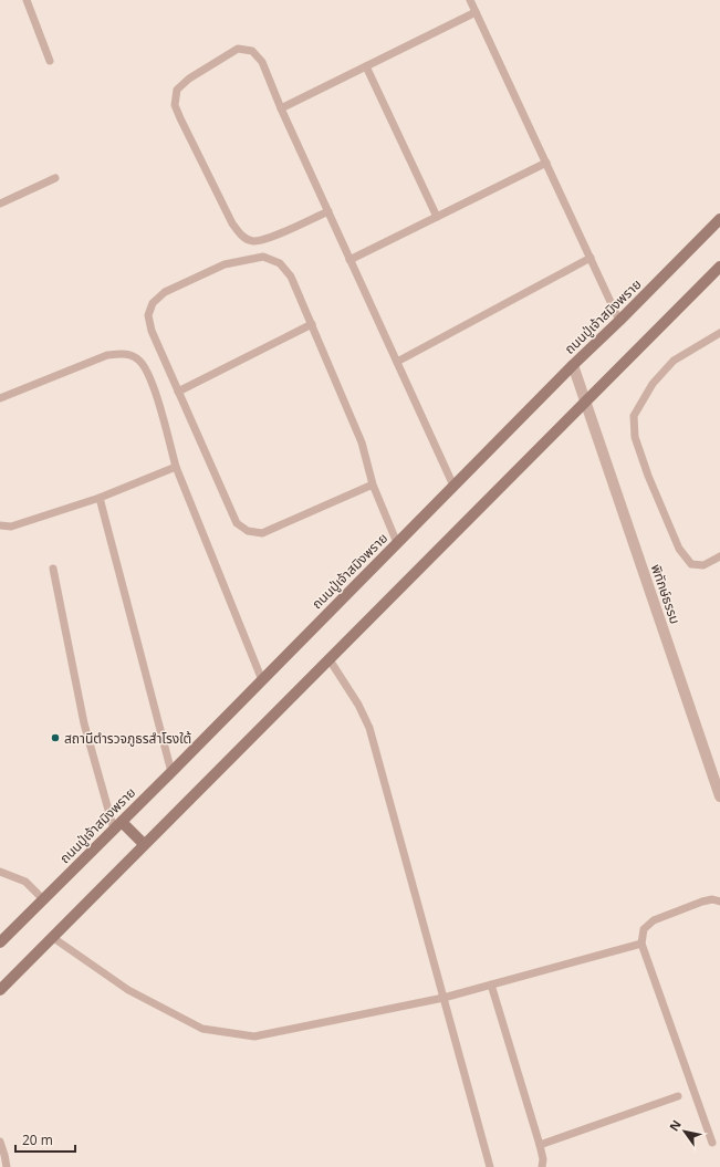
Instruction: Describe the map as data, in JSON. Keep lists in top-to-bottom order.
{
  "streets": {
    "main road": ["ถนนปู่เจ้าสมิงพราย"],
    "street": ["พิทักษ์ธรรม"]
  },
  "crossings": [
    ["ถนนปู่เจ้าสมิงพราย", "พิทักษ์ธรรม"]
  ],
  "places": ["สถานีตำรวจภูธรสำโรงใต้"],
  "scale_bar": "20 m",
  "north": "top left"
}
